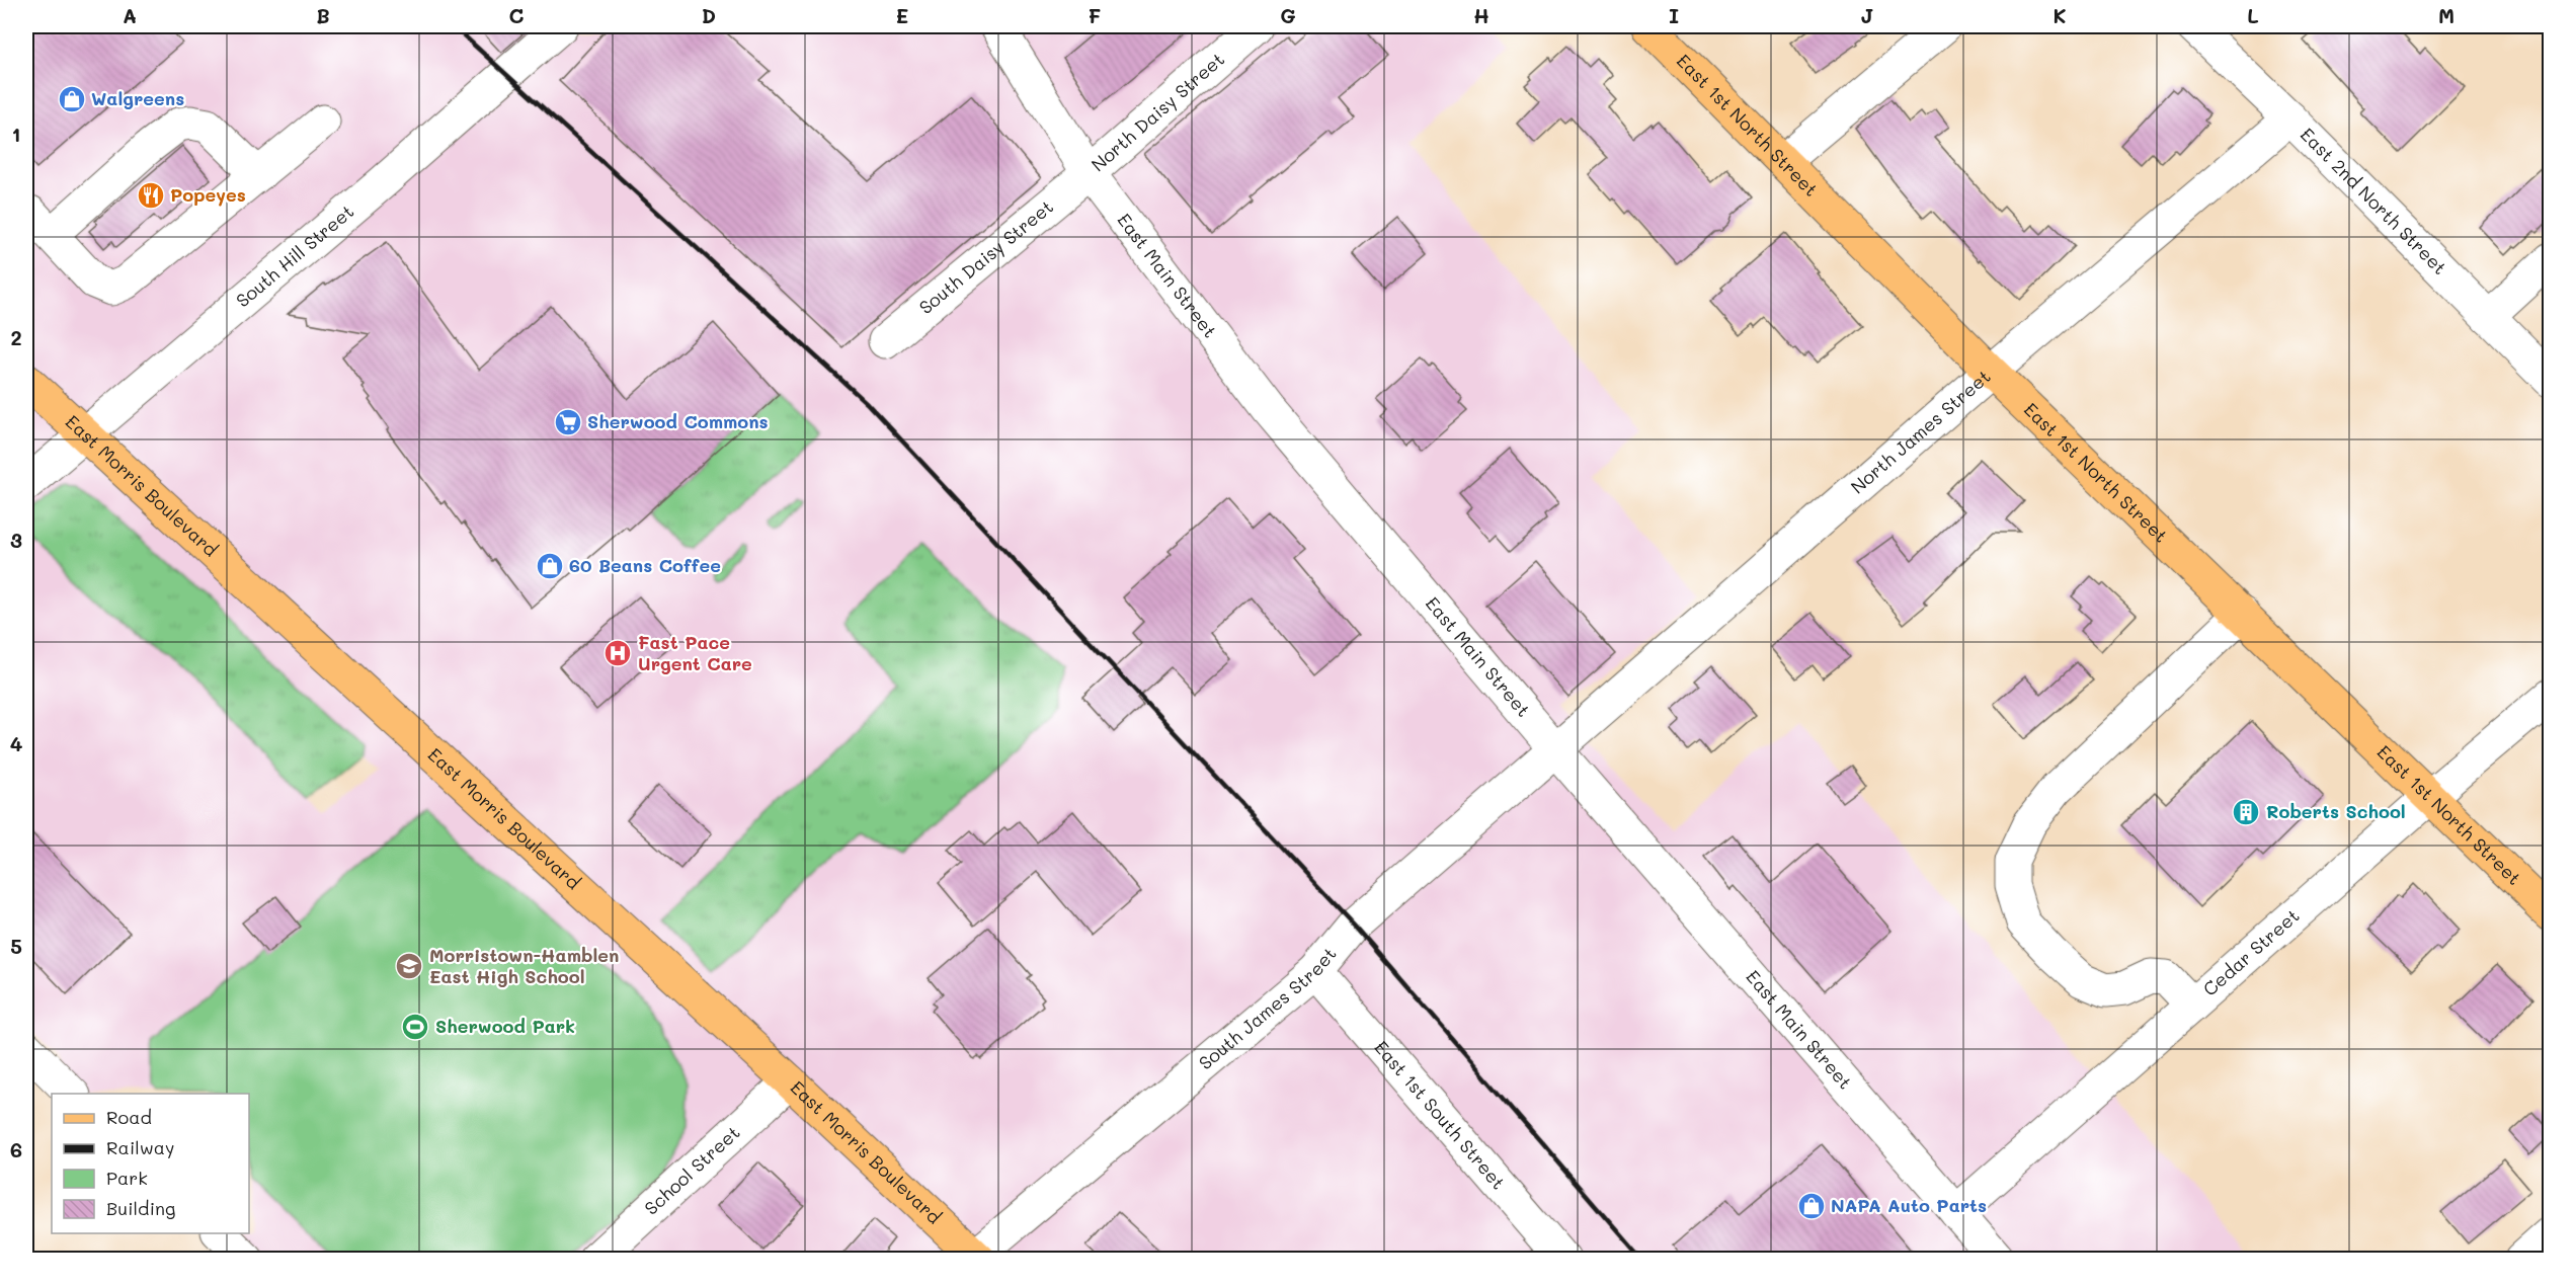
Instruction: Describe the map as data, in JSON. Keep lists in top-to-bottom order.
{
  "streets": {
    "main road": ["East 1st North Street", "East Morris Boulevard"],
    "street": [
      "North Daisy Street",
      "East 2nd North Street",
      "South Hill Street",
      "South Daisy Street",
      "East Main Street",
      "North James Street",
      "Cedar Street",
      "South James Street",
      "East 1st South Street",
      "School Street"
    ]
  },
  "crossings": [
    ["North Daisy Street", "South Daisy Street"],
    ["North Daisy Street", "East Main Street"],
    ["East 1st North Street", "North James Street"],
    ["East 1st North Street", "Cedar Street"],
    ["East 2nd North Street", "North James Street"],
    ["South Hill Street", "East Morris Boulevard"],
    ["South Daisy Street", "East Main Street"],
    ["East Main Street", "North James Street"],
    ["East Main Street", "Cedar Street"],
    ["East Main Street", "South James Street"],
    ["North James Street", "South James Street"],
    ["East Morris Boulevard", "South James Street"],
    ["East Morris Boulevard", "School Street"],
    ["South James Street", "East 1st South Street"]
  ],
  "places": {
    "shop": ["Walgreens", "60 Beans Coffee", "NAPA Auto Parts"],
    "restaurant": ["Popeyes"],
    "supermarket": ["Sherwood Commons"],
    "hospital": ["Fast Pace Urgent Care"],
    "building": ["Roberts School"],
    "school or university": ["Morristown-Hamblen East High School"],
    "sports": ["Sherwood Park"]
  },
  "legend": [
    "Road",
    "Railway",
    "Park",
    "Building"
  ],
  "grid": {
    "columns": [
      "A",
      "B",
      "C",
      "D",
      "E",
      "F",
      "G",
      "H",
      "I",
      "J",
      "K",
      "L",
      "M"
    ],
    "rows": [
      "1",
      "2",
      "3",
      "4",
      "5",
      "6"
    ]
  }
}
